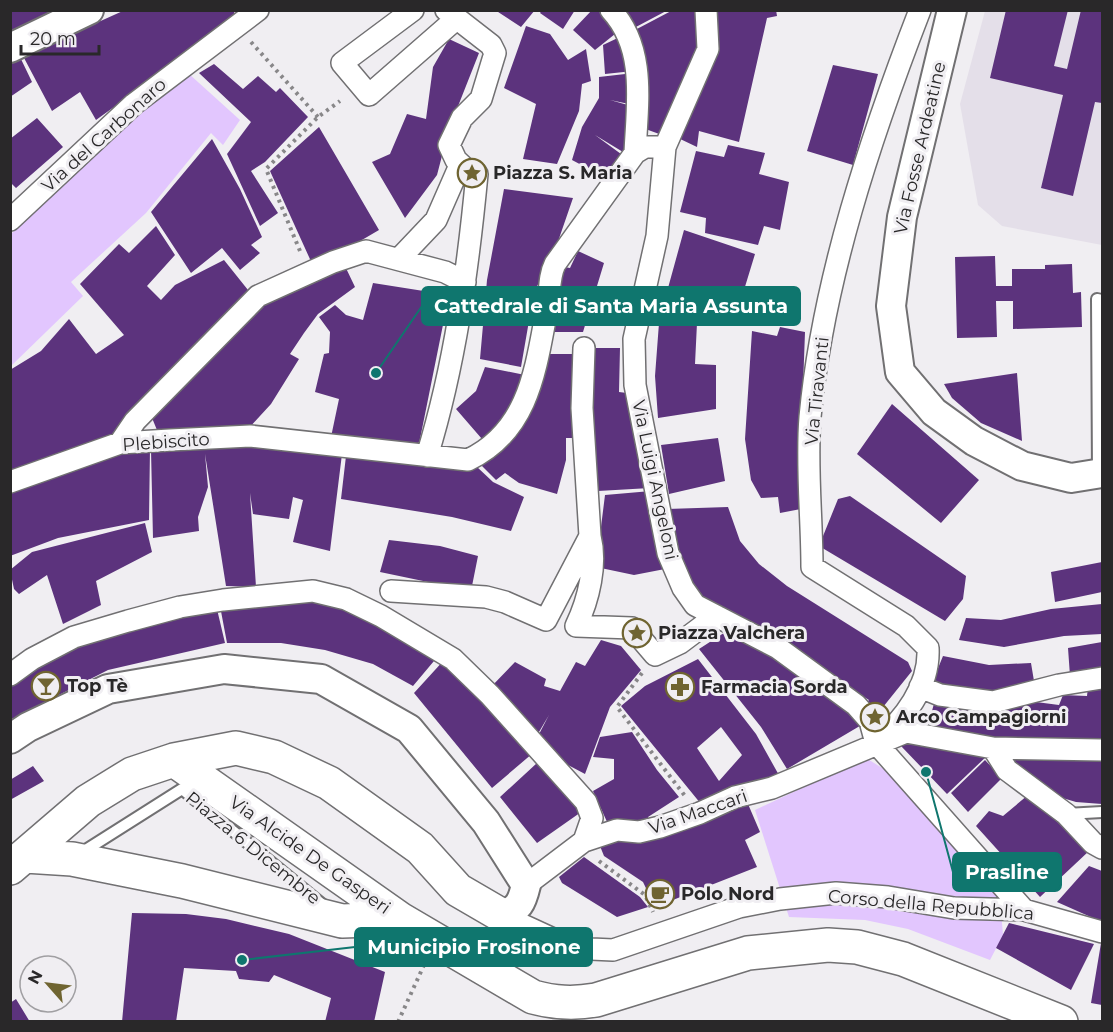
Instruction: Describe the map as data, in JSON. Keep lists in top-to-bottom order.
{
  "streets": {
    "main road": ["Via Fosse Ardeatine", "Piazza 6 Dicembre", "Via Alcide De Gasperi"],
    "street": [
      "Via del Carbonaro",
      "Via Tiravanti",
      "Plebiscito",
      "Via Luigi Angeloni",
      "Via Maccari",
      "Corso della Repubblica"
    ]
  },
  "crossings": [
    ["Via Tiravanti", "Via Luigi Angeloni"],
    ["Via Tiravanti", "Via Maccari"],
    ["Via Luigi Angeloni", "Via Maccari"],
    ["Via Luigi Angeloni", "Corso della Repubblica"],
    ["Piazza 6 Dicembre", "Via Alcide De Gasperi"]
  ],
  "places": {
    "place": ["Piazza S. Maria", "Piazza Valchera", "Arco Campagiorni"],
    "other": ["Cattedrale di Santa Maria Assunta", "Prasline", "Municipio Frosinone"],
    "bar": ["Top Tè"],
    "pharmacy": ["Farmacia Sorda"],
    "cafe": ["Polo Nord"]
  },
  "scale_bar": "20 m",
  "north": "top left"
}
